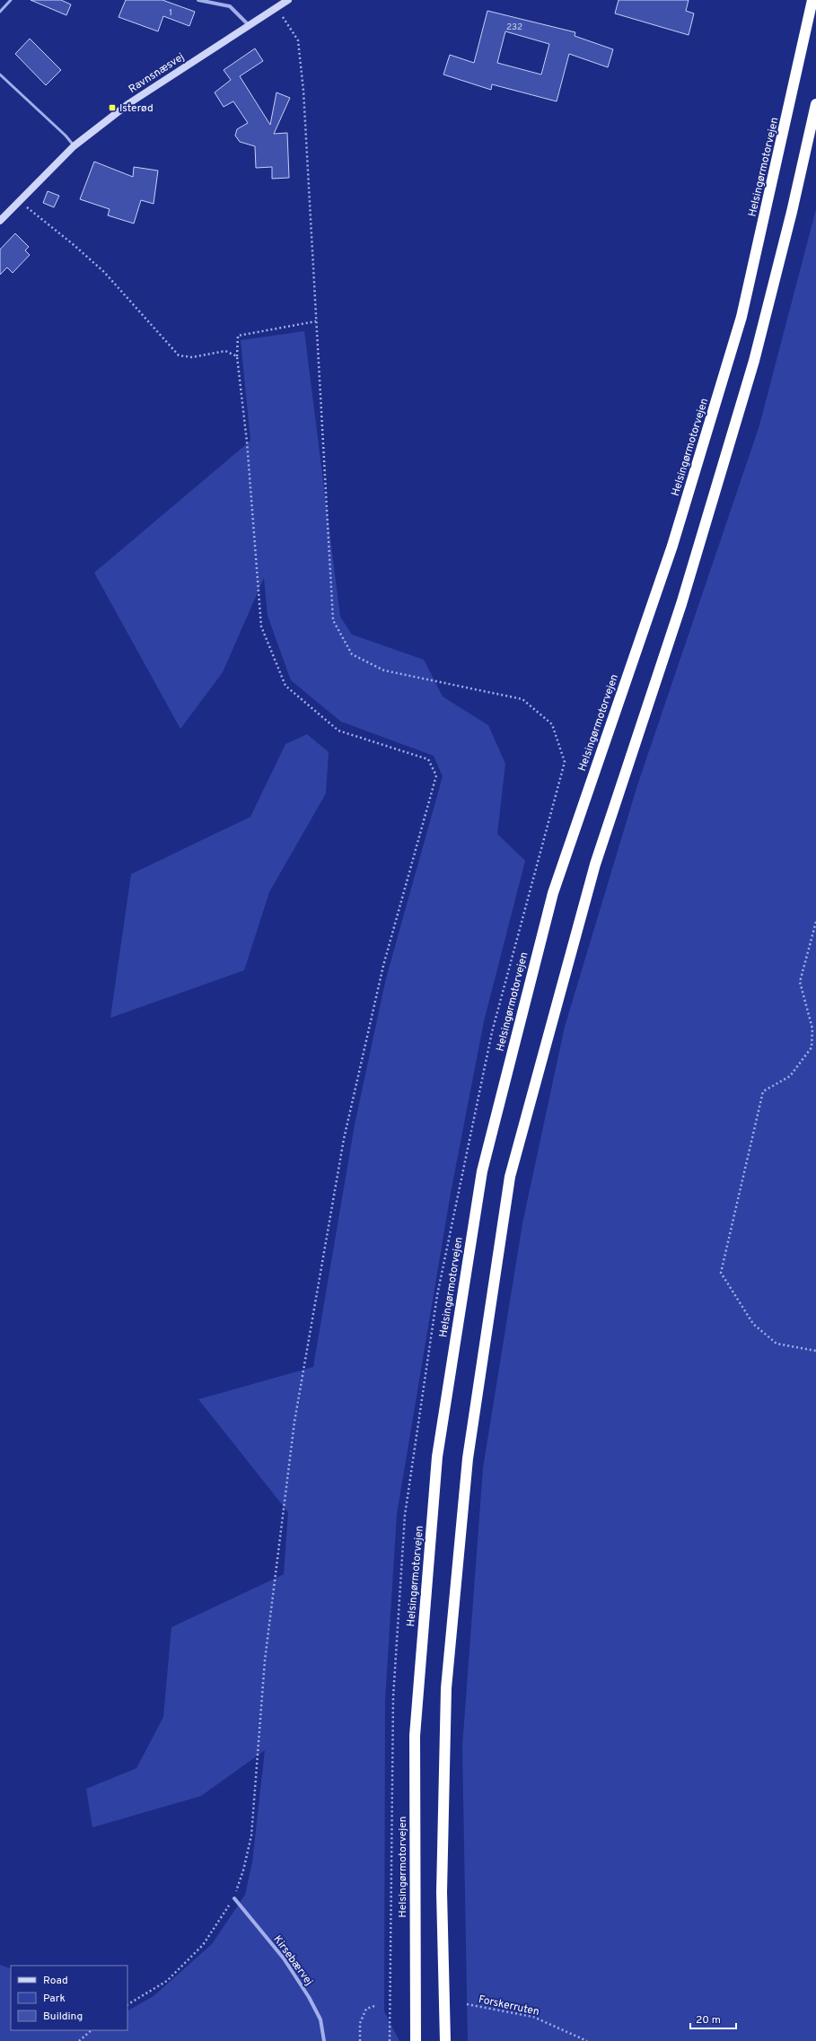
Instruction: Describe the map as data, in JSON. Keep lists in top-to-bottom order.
{
  "streets": {
    "highway": ["Helsingørmotorvejen"],
    "main road": ["Ravnsnæsvej"],
    "street": ["Kirsebærvej"],
    "path": ["Forskerruten"]
  },
  "places": {
    "transit": ["Isterød"]
  },
  "house_numbers": ["1", "232"],
  "legend": ["Road", "Park", "Building"],
  "scale_bar": "20 m"
}
